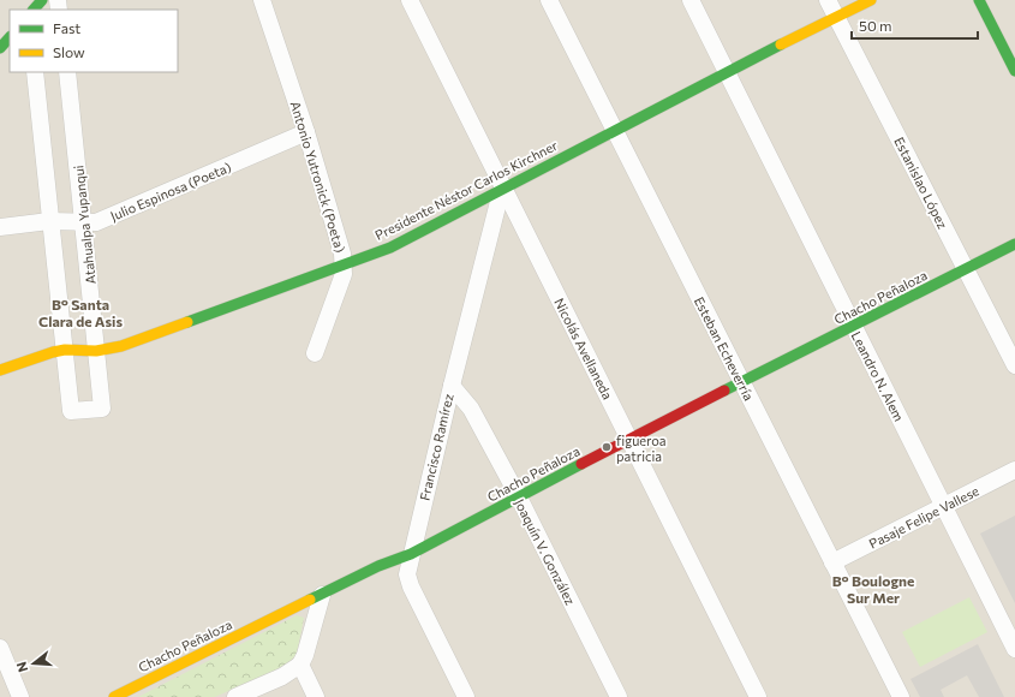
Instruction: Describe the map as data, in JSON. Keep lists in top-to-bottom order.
{
  "streets": {
    "street": [
      "Antonio Yutronick (Poeta)",
      "Estanislao López",
      "Presidente Néstor Carlos Kirchner",
      "Julio Espinosa (Poeta)",
      "Atahualpa Yupanqui",
      "Chacho Peñaloza",
      "Nicolás Avellaneda",
      "Esteban Echeverría",
      "Leandro N. Alem",
      "Francisco Ramírez",
      "Pasaje Felipe Vallese",
      "Joaquín V. González"
    ]
  },
  "crossings": [
    ["Antonio Yutronick (Poeta)", "Presidente Néstor Carlos Kirchner"],
    ["Antonio Yutronick (Poeta)", "Julio Espinosa (Poeta)"],
    ["Estanislao López", "Presidente Néstor Carlos Kirchner"],
    ["Estanislao López", "Chacho Peñaloza"],
    ["Presidente Néstor Carlos Kirchner", "Atahualpa Yupanqui"],
    ["Presidente Néstor Carlos Kirchner", "Nicolás Avellaneda"],
    ["Presidente Néstor Carlos Kirchner", "Esteban Echeverría"],
    ["Presidente Néstor Carlos Kirchner", "Leandro N. Alem"],
    ["Presidente Néstor Carlos Kirchner", "Francisco Ramírez"],
    ["Julio Espinosa (Poeta)", "Atahualpa Yupanqui"],
    ["Chacho Peñaloza", "Nicolás Avellaneda"],
    ["Chacho Peñaloza", "Esteban Echeverría"],
    ["Chacho Peñaloza", "Leandro N. Alem"],
    ["Chacho Peñaloza", "Francisco Ramírez"],
    ["Chacho Peñaloza", "Joaquín V. González"],
    ["Nicolás Avellaneda", "Francisco Ramírez"],
    ["Esteban Echeverría", "Pasaje Felipe Vallese"],
    ["Leandro N. Alem", "Pasaje Felipe Vallese"],
    ["Francisco Ramírez", "Joaquín V. González"]
  ],
  "districts": ["B° Santa Clara de Asis", "B° Boulogne Sur Mer"],
  "places": ["figueroa patricia"],
  "legend": ["Fast", "Slow"],
  "scale_bar": "50 m",
  "north": "left"
}
